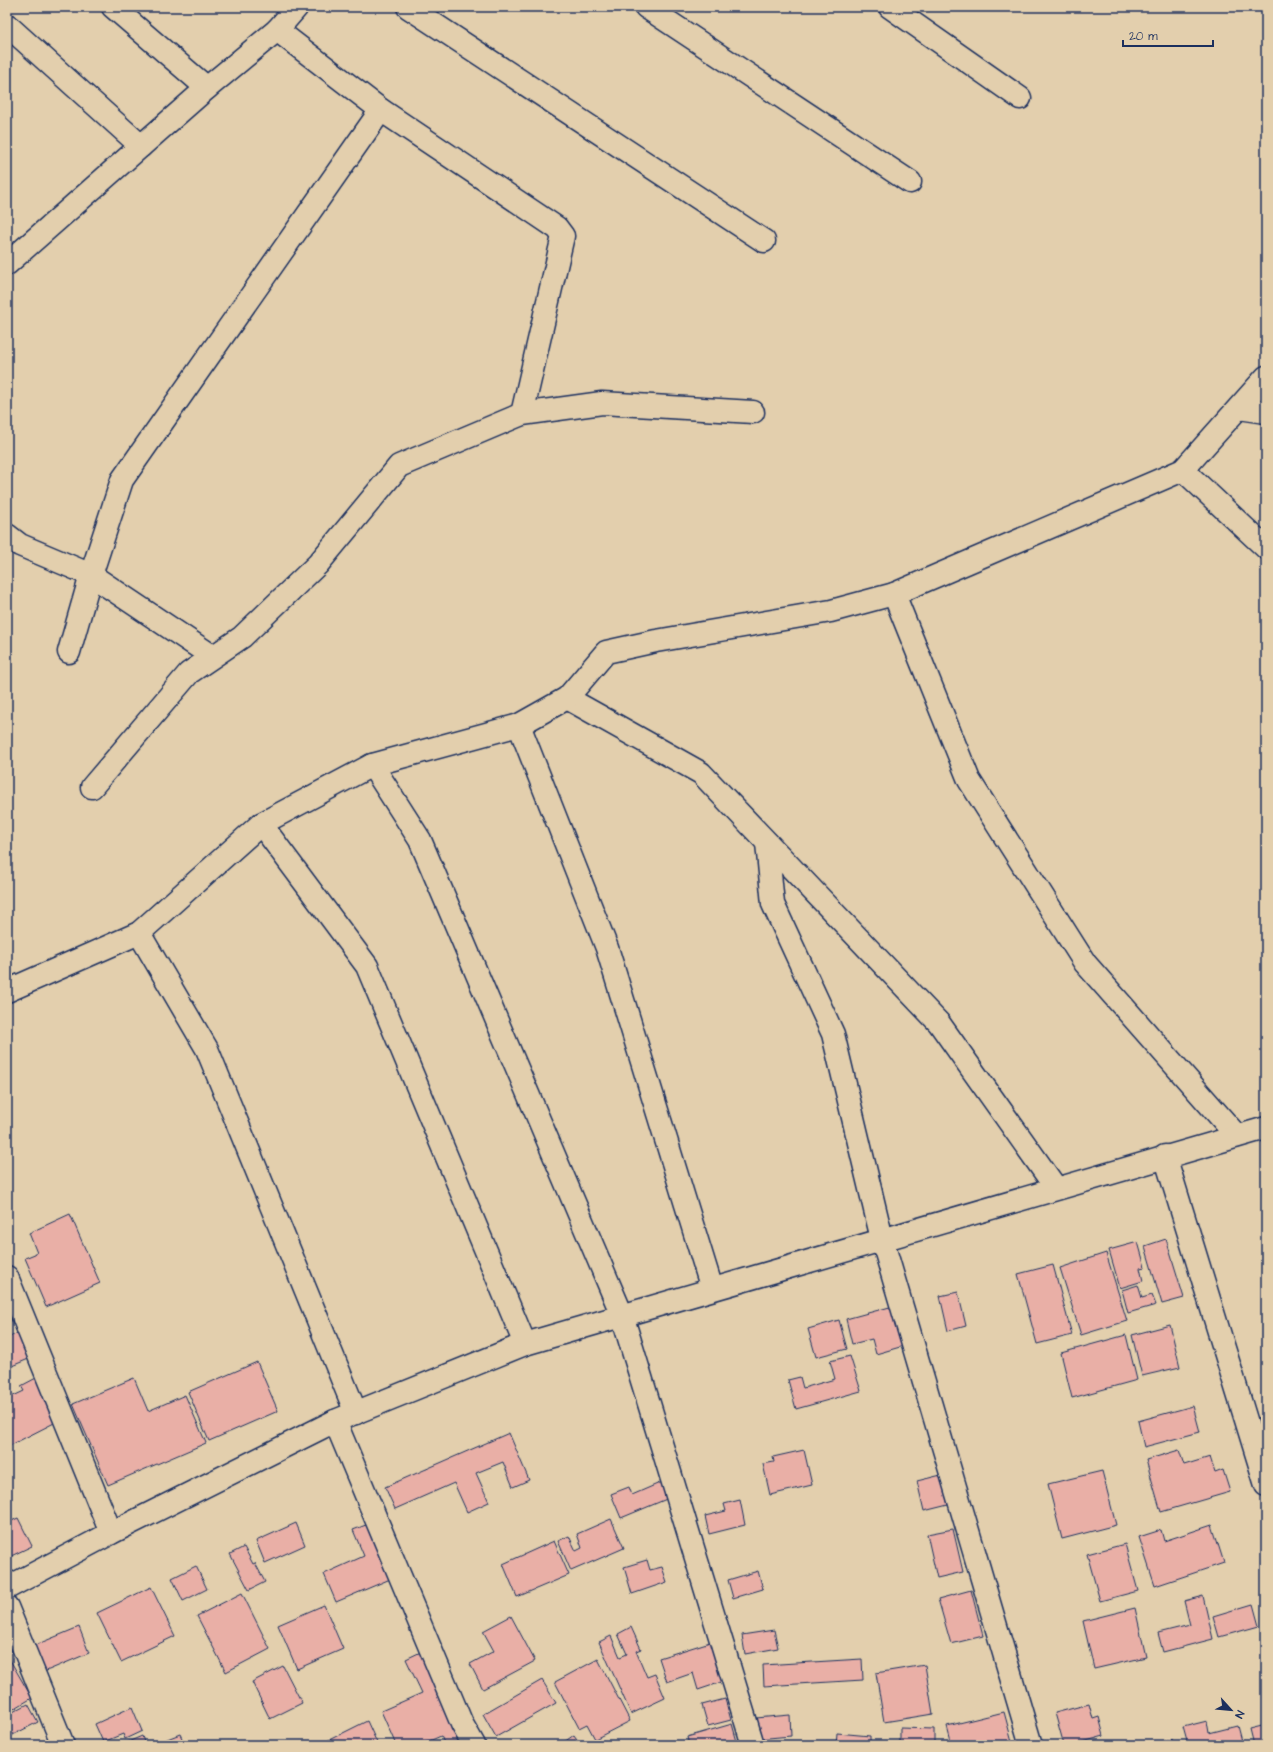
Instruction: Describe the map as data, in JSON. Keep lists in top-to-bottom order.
{
  "scale_bar": "20 m",
  "north": "bottom right"
}
